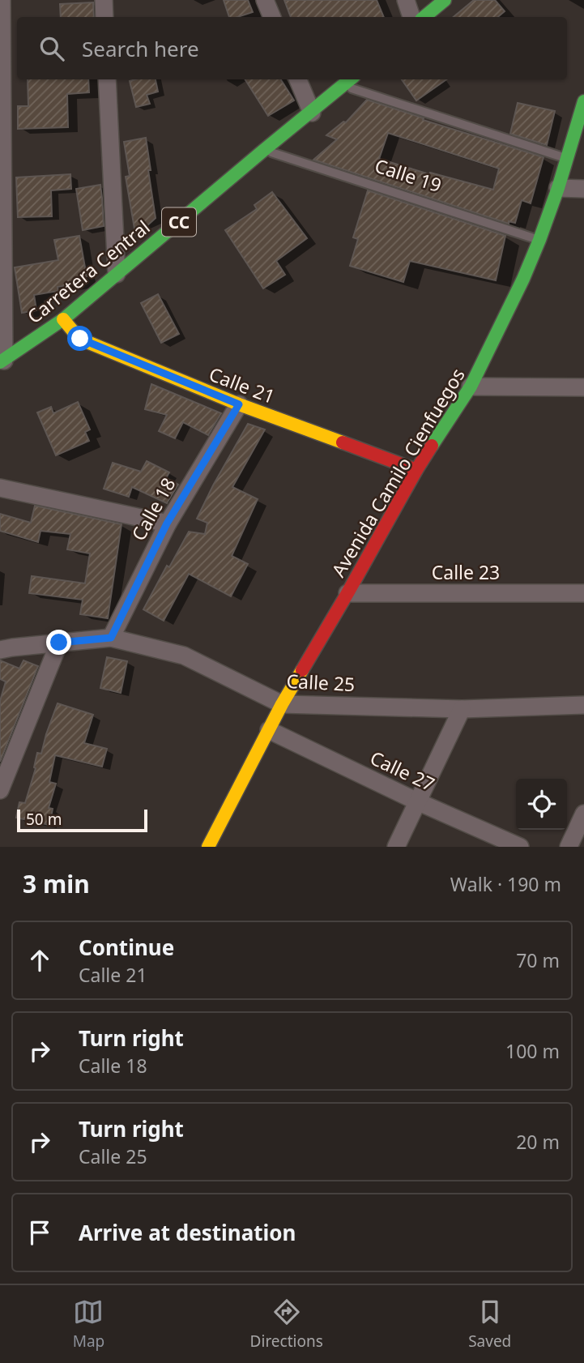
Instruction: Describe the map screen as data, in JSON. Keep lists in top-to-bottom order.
{
  "streets": {
    "main road": [
      "CC",
      "Carretera Central",
      "Calle 21",
      "Avenida Camilo Cienfuegos"
    ],
    "street": [
      "Calle 18",
      "Calle 23",
      "Calle 25",
      "Calle 27"
    ],
    "lane": ["Calle 19"]
  },
  "crossings": [
    ["Calle 19", "Carretera Central"],
    ["Calle 19", "Avenida Camilo Cienfuegos"],
    ["Carretera Central", "Calle 21"],
    ["Calle 21", "Avenida Camilo Cienfuegos"],
    ["Calle 21", "Calle 18"],
    ["Avenida Camilo Cienfuegos", "Calle 23"],
    ["Avenida Camilo Cienfuegos", "Calle 25"],
    ["Avenida Camilo Cienfuegos", "Calle 27"],
    ["Calle 18", "Calle 25"]
  ],
  "scale_bar": "50 m",
  "page": {
    "search": "Search here",
    "scale": "50 m",
    "heading": ["3 min", "Walk · 190 m"],
    "list": [
      ["Continue", "Calle 21", "70 m"],
      ["Turn right", "Calle 18", "100 m"],
      ["Turn right", "Calle 25", "20 m"],
      "Arrive at destination"
    ],
    "nav": ["Map", "Directions", "Saved"]
  }
}
